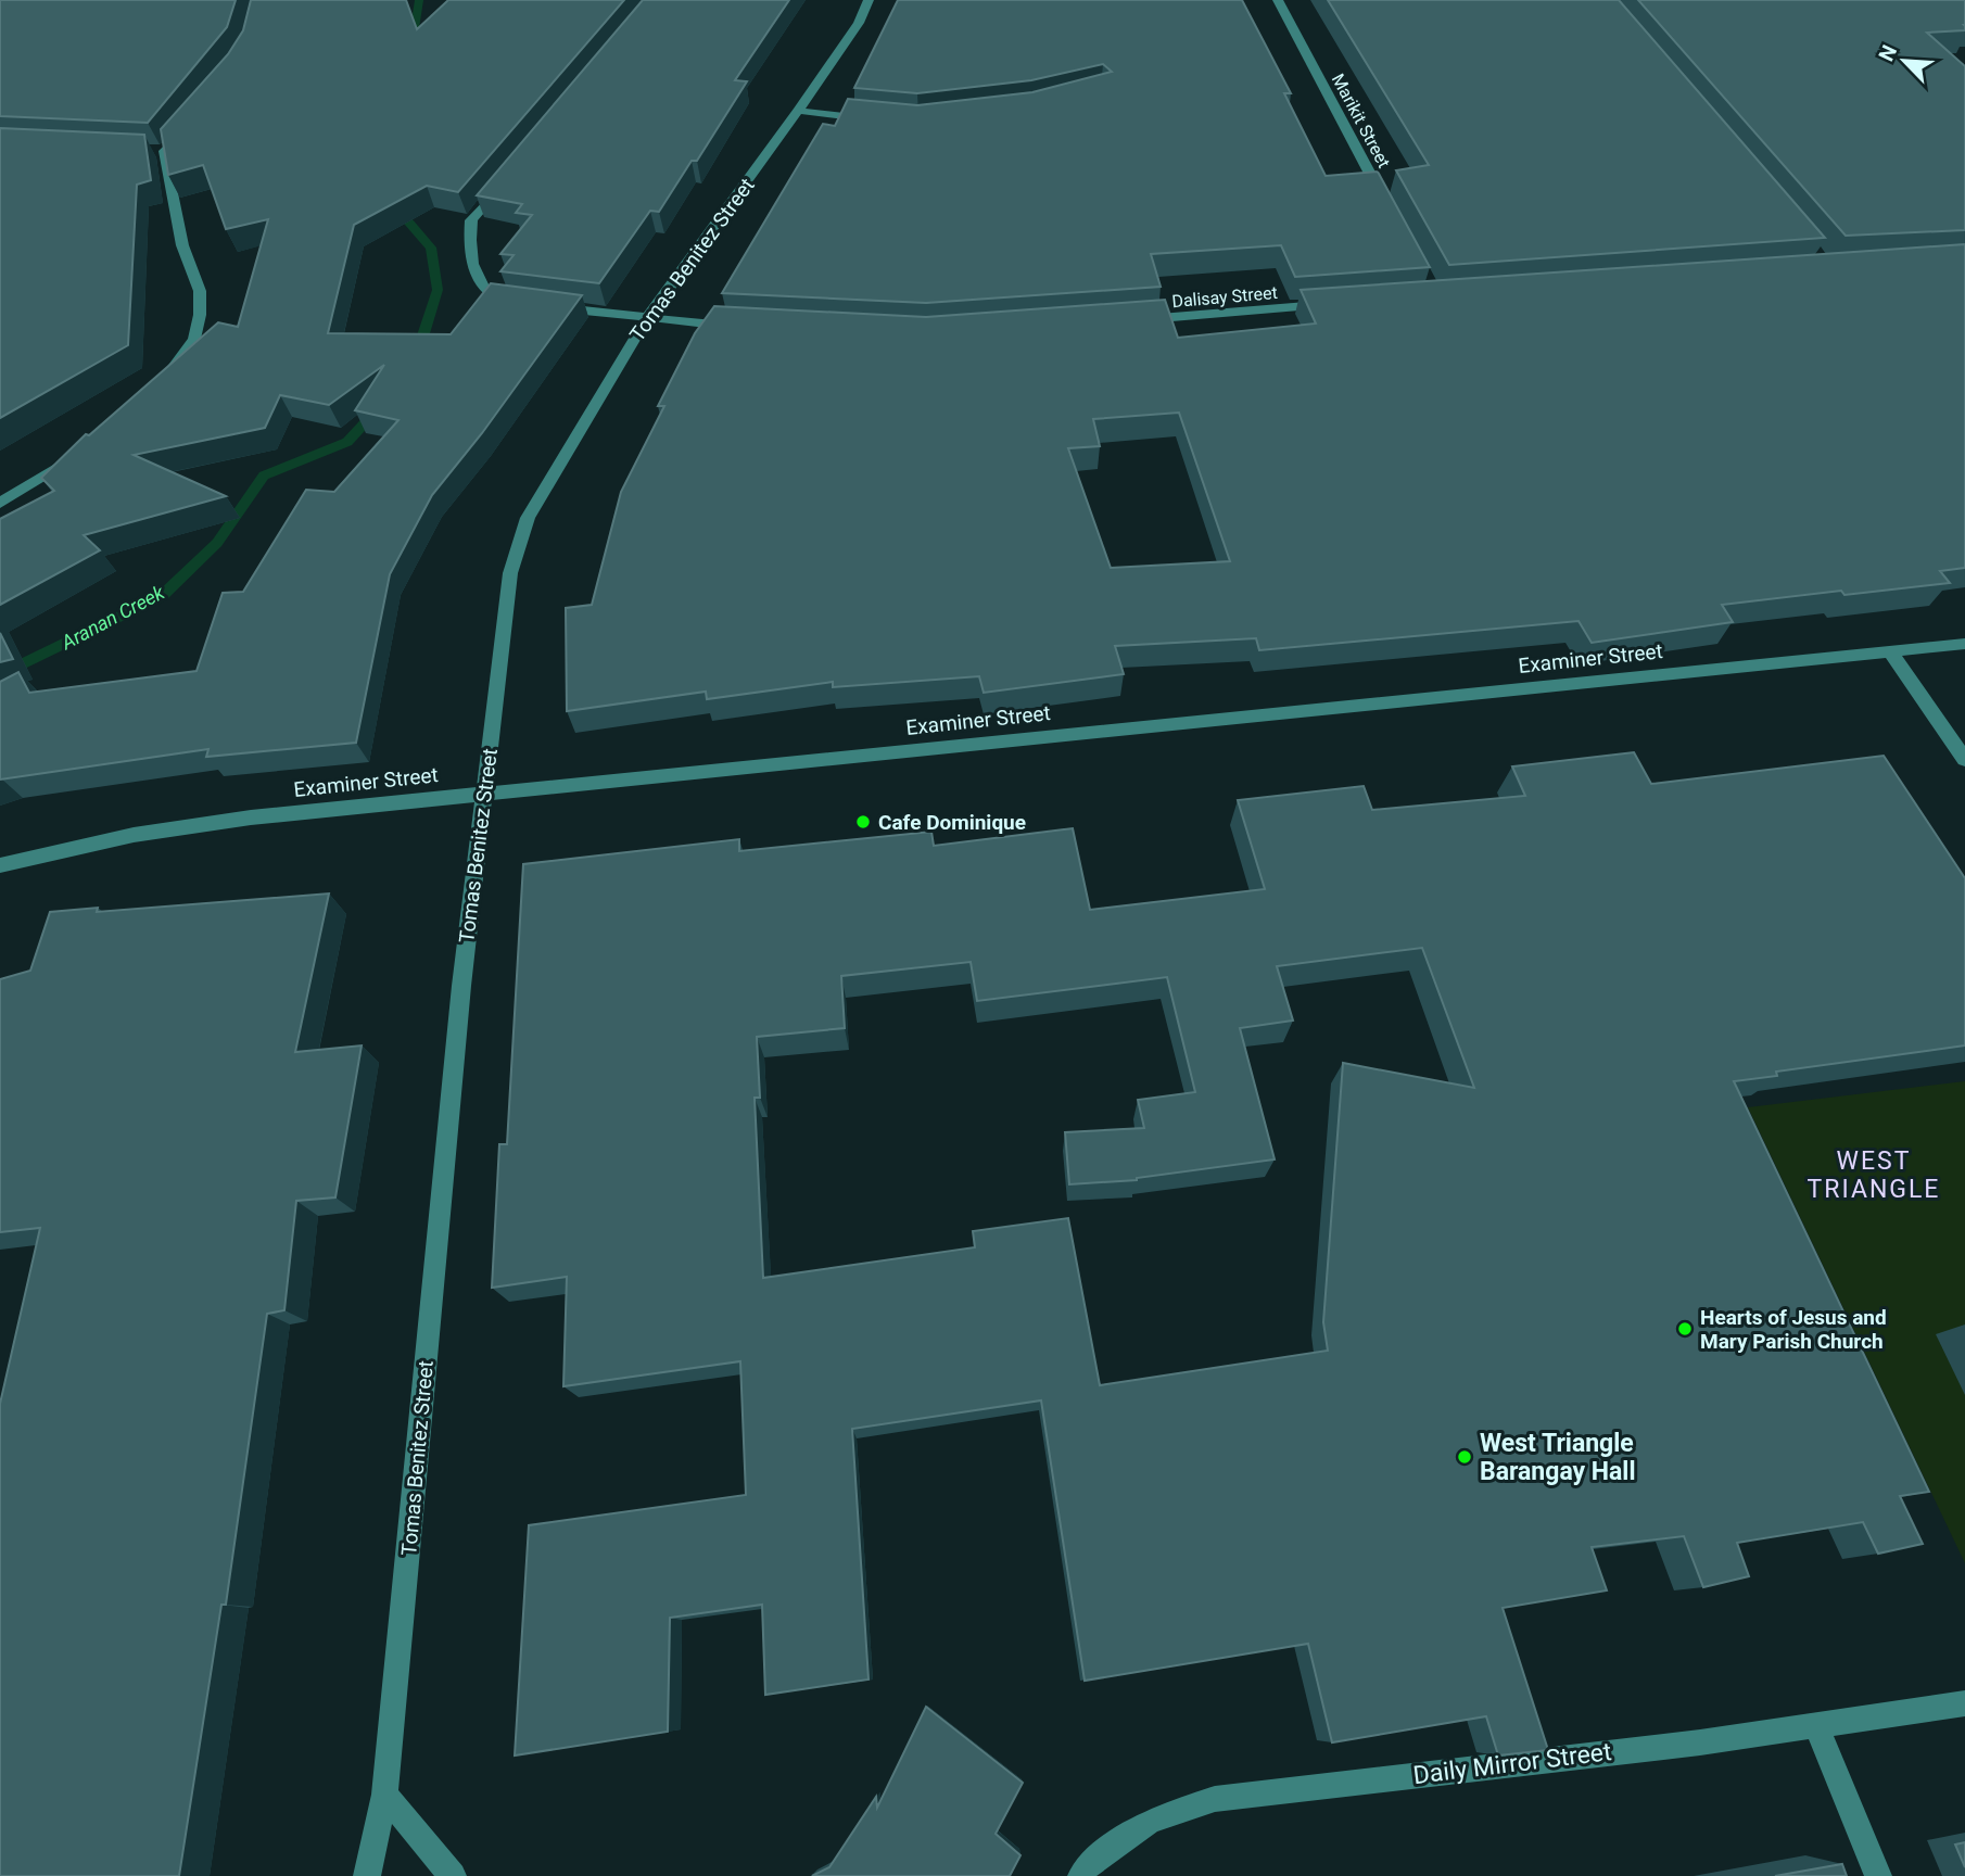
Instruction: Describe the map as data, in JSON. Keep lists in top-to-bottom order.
{
  "streets": {
    "street": [
      "Marikit Street",
      "Tomas Benitez Street",
      "Dalisay Street",
      "Examiner Street",
      "Daily Mirror Street"
    ]
  },
  "crossings": [
    ["Tomas Benitez Street", "Examiner Street"]
  ],
  "districts": ["WEST TRIANGLE"],
  "water": ["Aranan Creek"],
  "places": ["Cafe Dominique", "Hearts of Jesus and Mary Parish Church", "West Triangle Barangay Hall"],
  "north": "top left"
}
